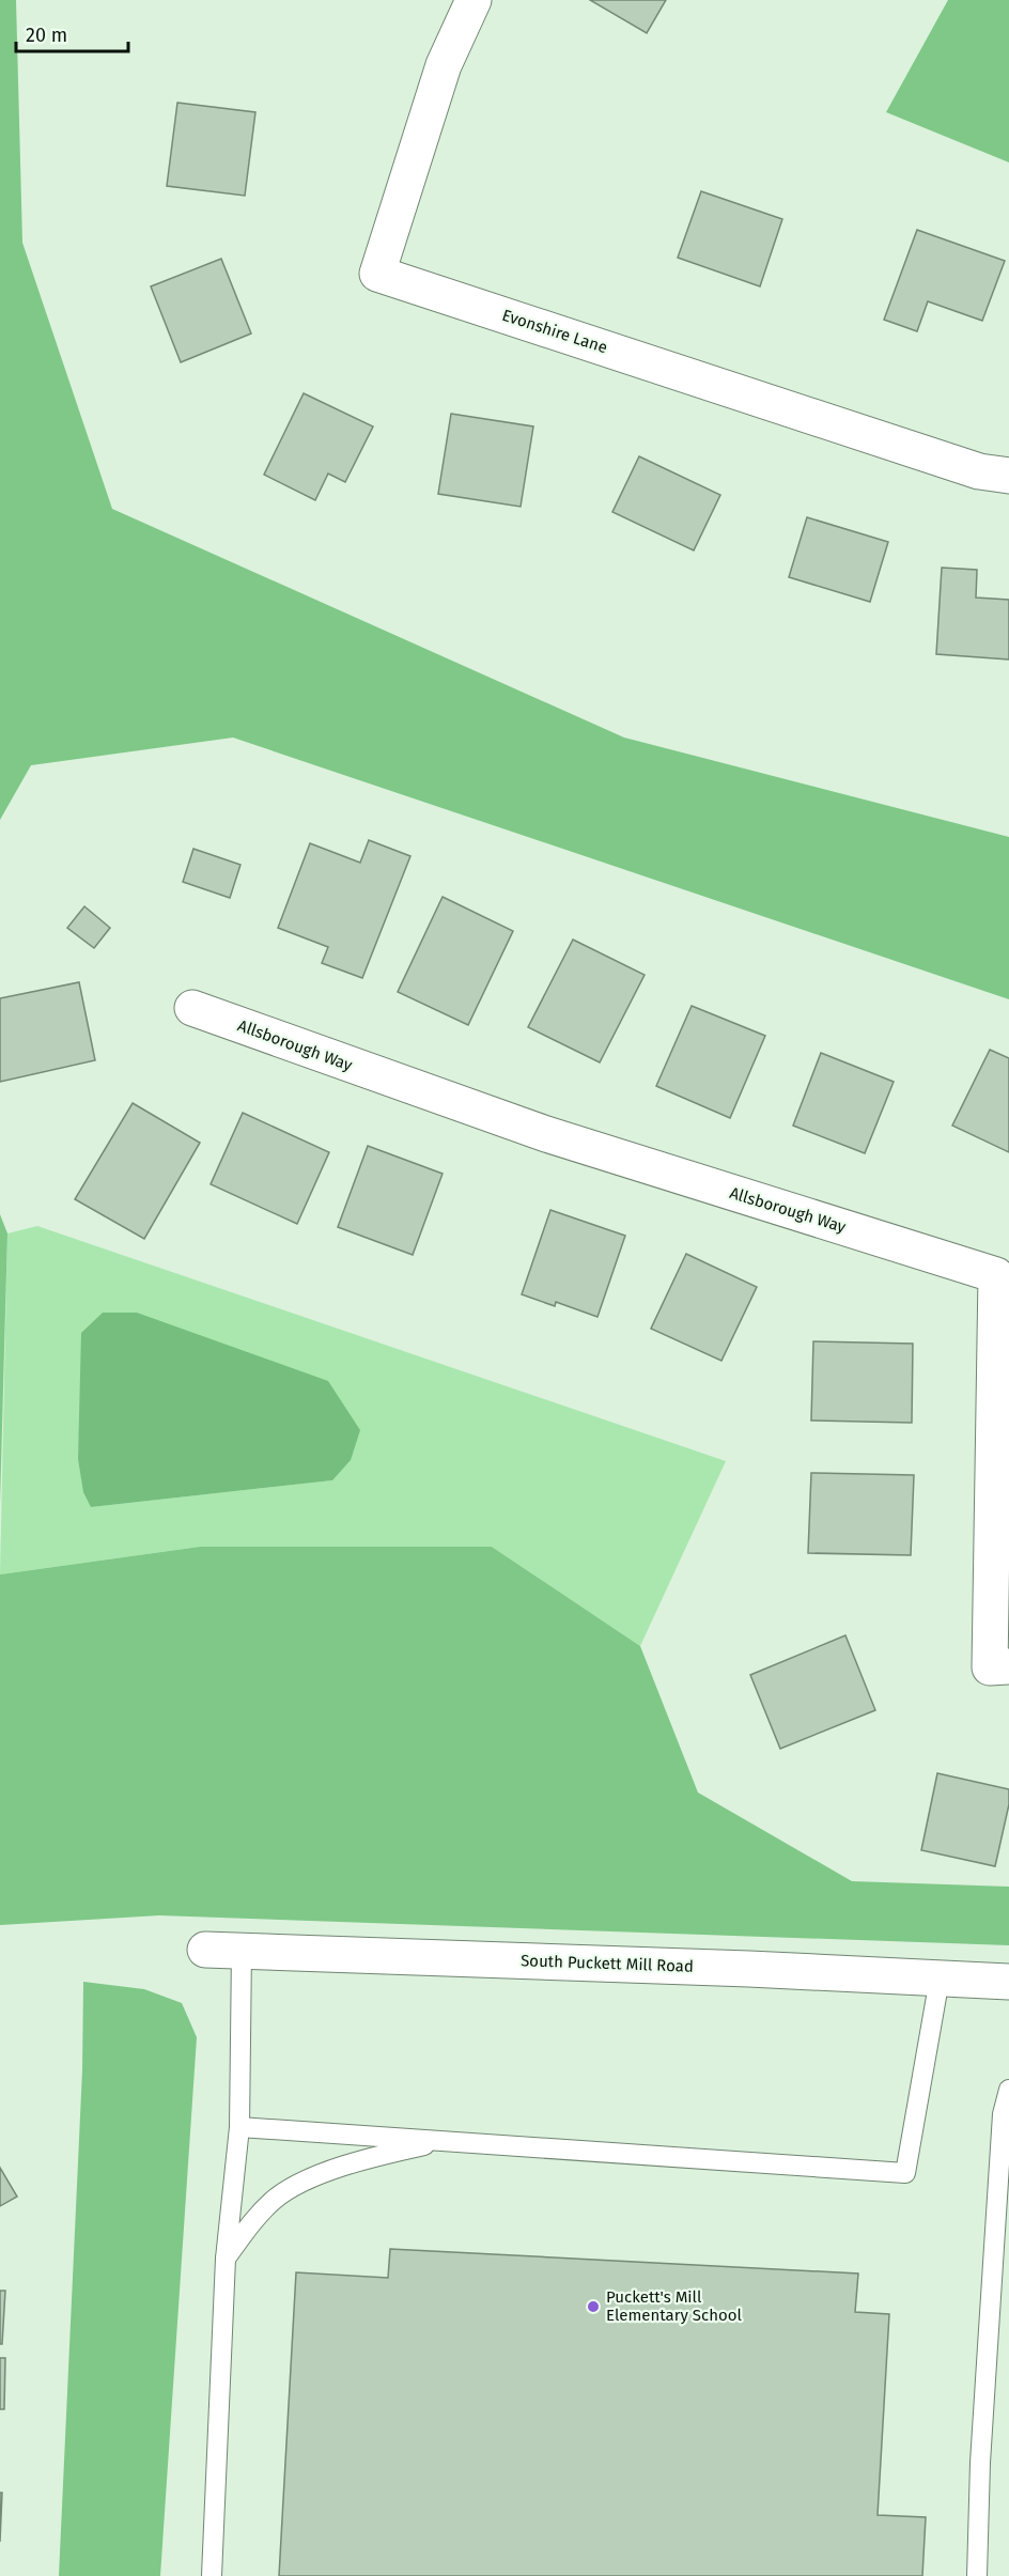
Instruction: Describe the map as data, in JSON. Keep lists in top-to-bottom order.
{
  "streets": {
    "street": ["Evonshire Lane", "Allsborough Way", "South Puckett Mill Road"]
  },
  "places": ["Puckett's Mill Elementary School"],
  "scale_bar": "20 m"
}
